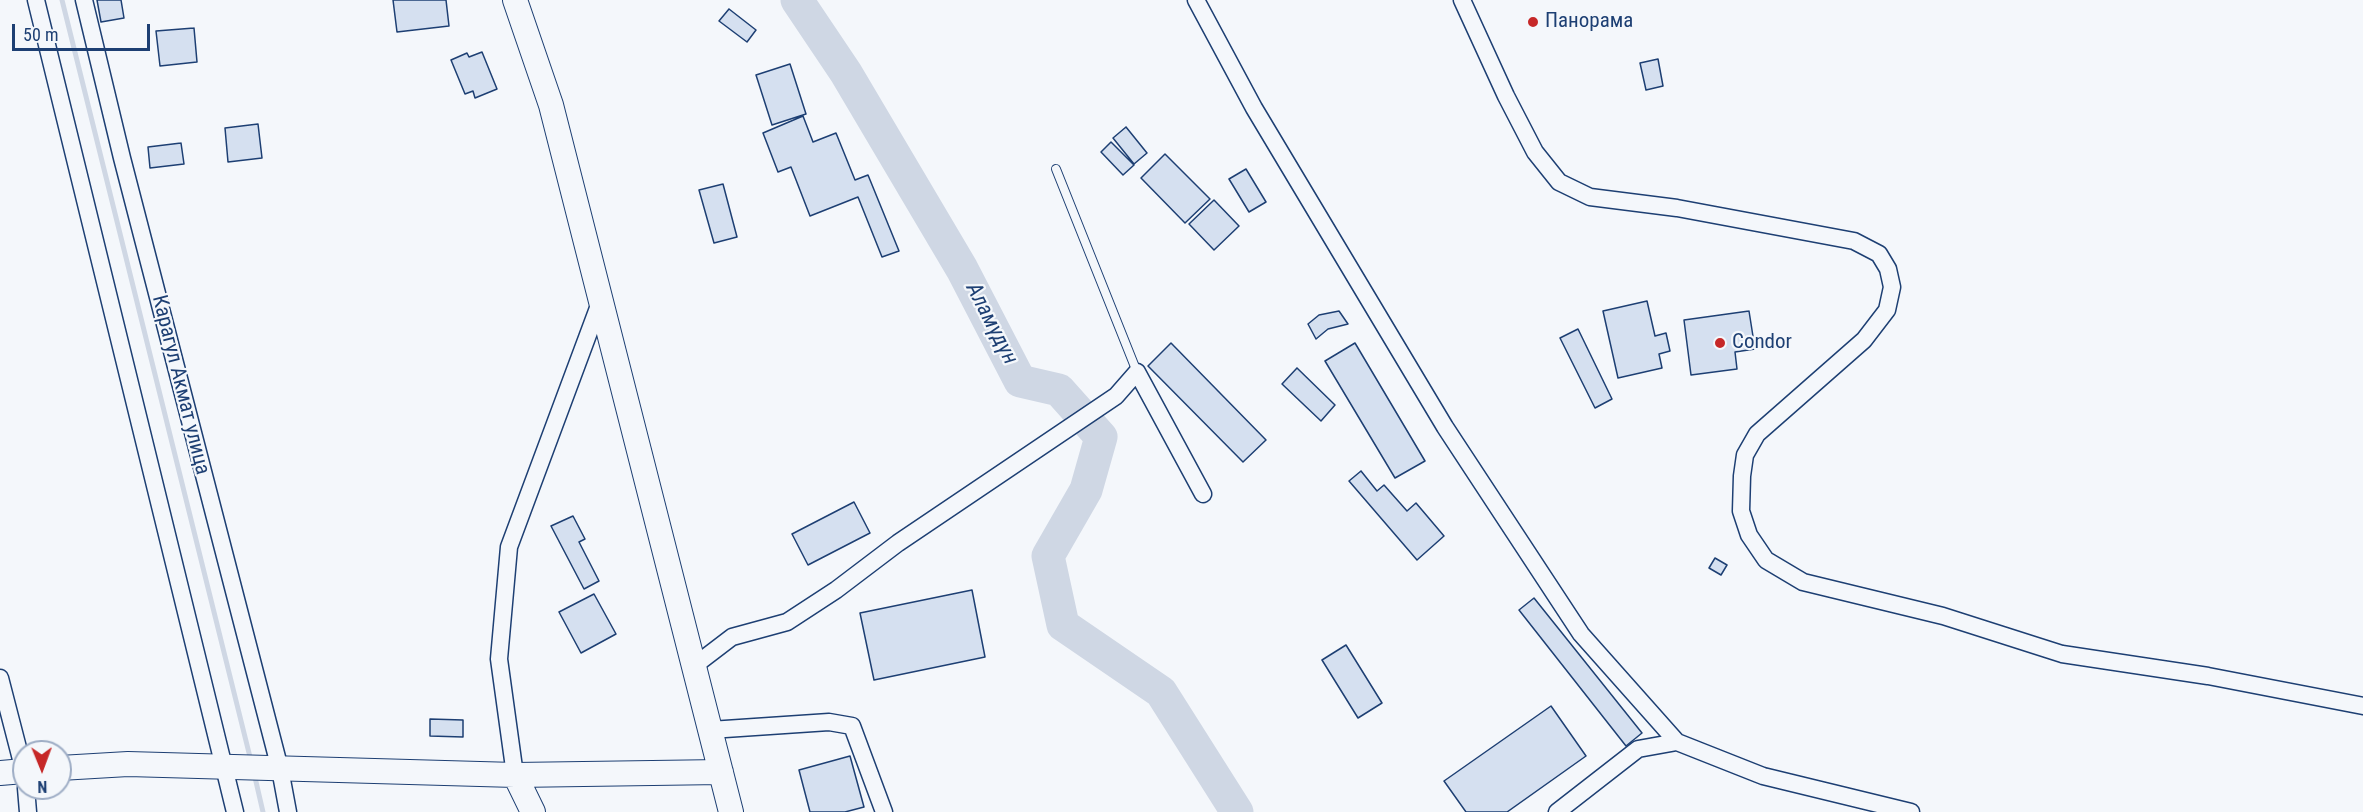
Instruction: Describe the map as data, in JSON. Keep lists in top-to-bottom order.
{
  "streets": {
    "street": ["Карагул Акмат улица"]
  },
  "water": ["Аламүдүн"],
  "places": ["Панорама", "Condor"],
  "scale_bar": "50 m",
  "north": "bottom"
}
